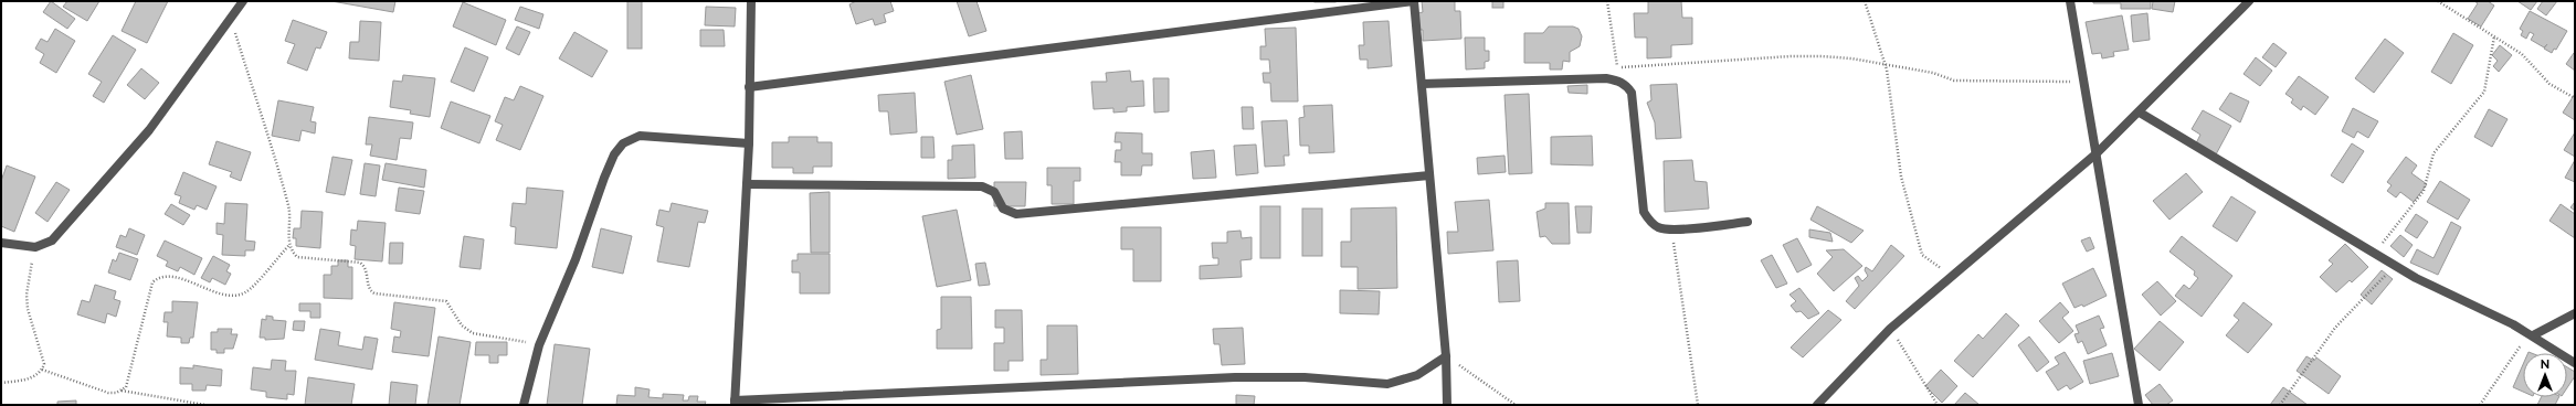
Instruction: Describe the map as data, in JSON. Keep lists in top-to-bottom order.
{
  "north": "top"
}
